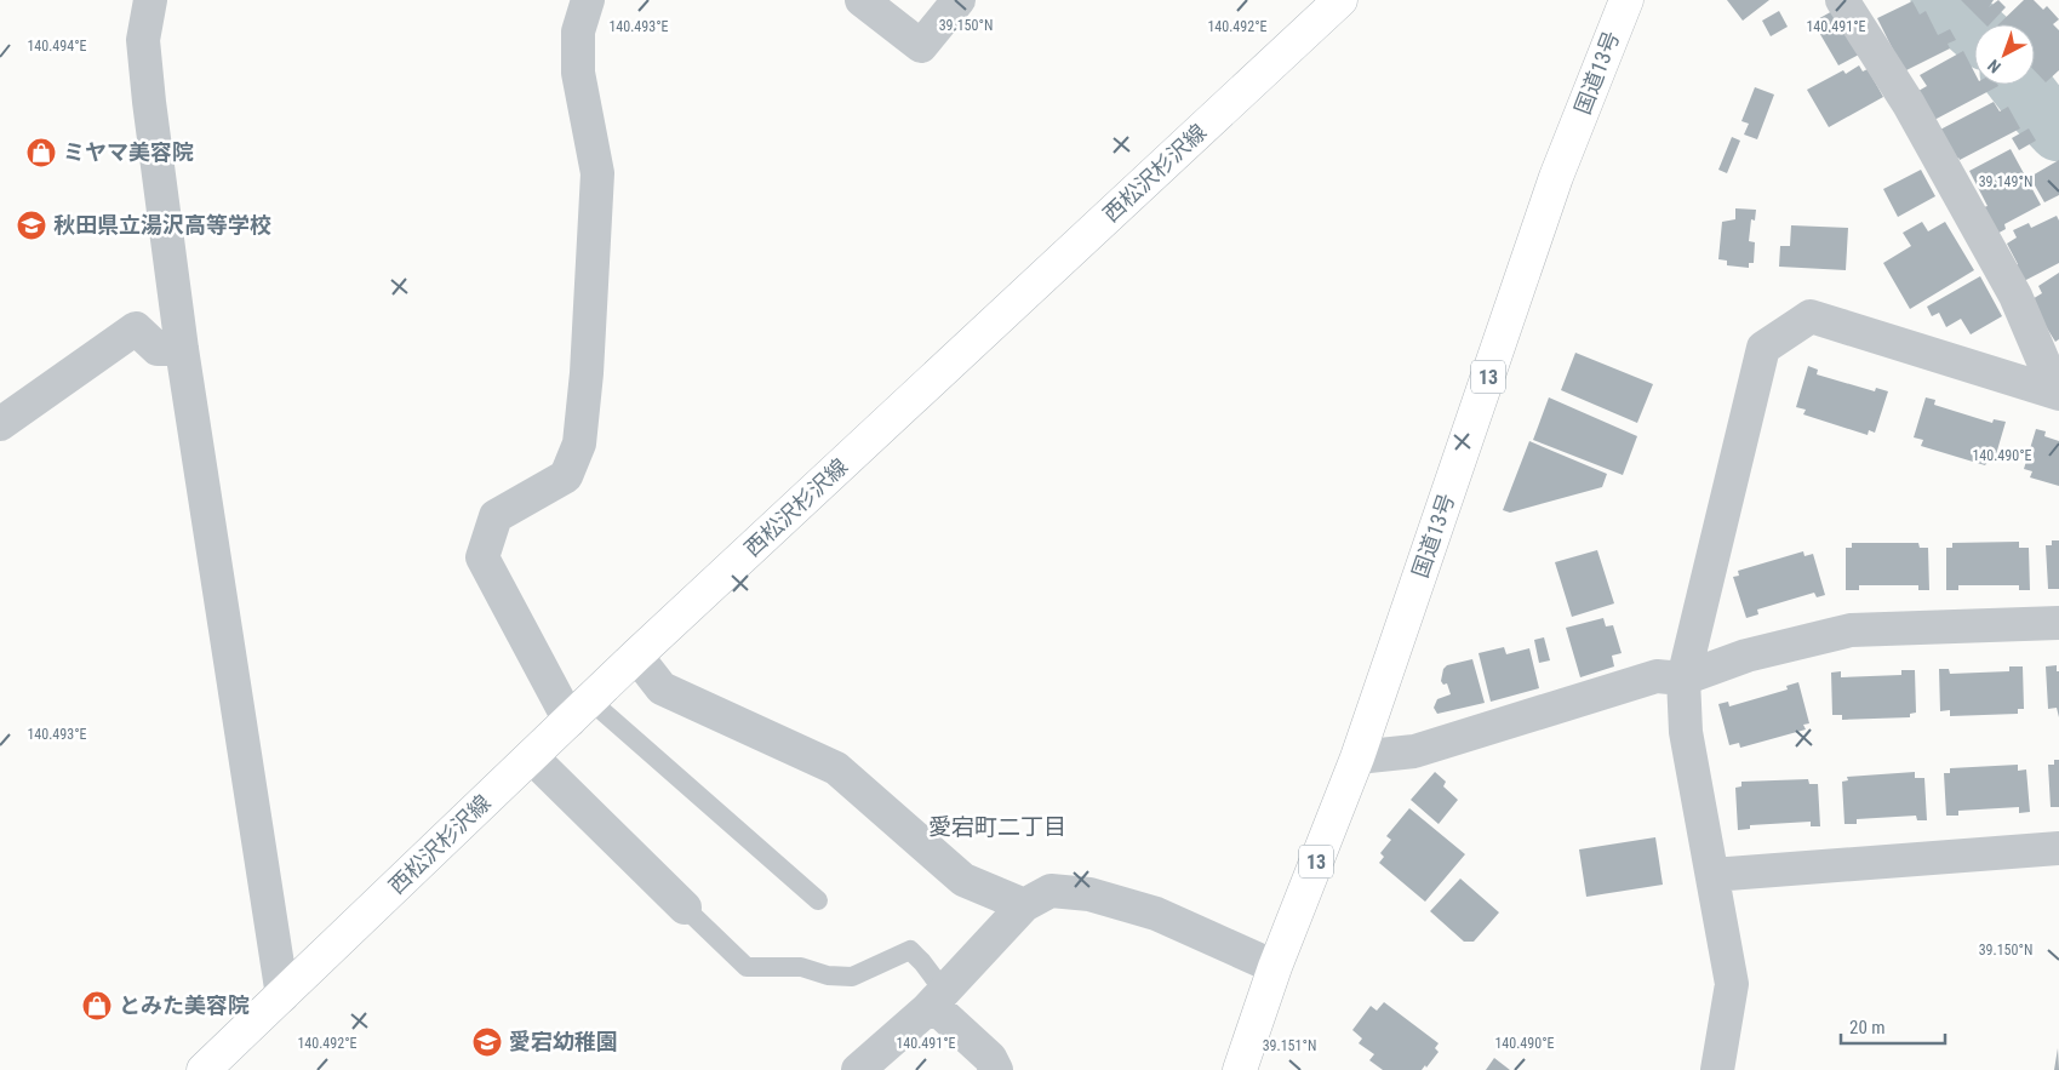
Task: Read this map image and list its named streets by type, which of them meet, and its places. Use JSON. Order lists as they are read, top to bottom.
{
  "streets": {
    "main road": ["国道13号", "西松沢杉沢線", "13"]
  },
  "districts": ["愛宕町二丁目"],
  "places": {
    "shop": ["ミヤマ美容院", "とみた美容院"],
    "school or university": ["秋田県立湯沢高等学校", "愛宕幼稚園"]
  },
  "scale_bar": "20 m",
  "north": "bottom left",
  "coordinates": [
    "39.150°N",
    "140.493°E",
    "140.492°E",
    "140.491°E",
    "140.494°E",
    "39.149°N",
    "140.490°E",
    "39.151°N"
  ]
}
